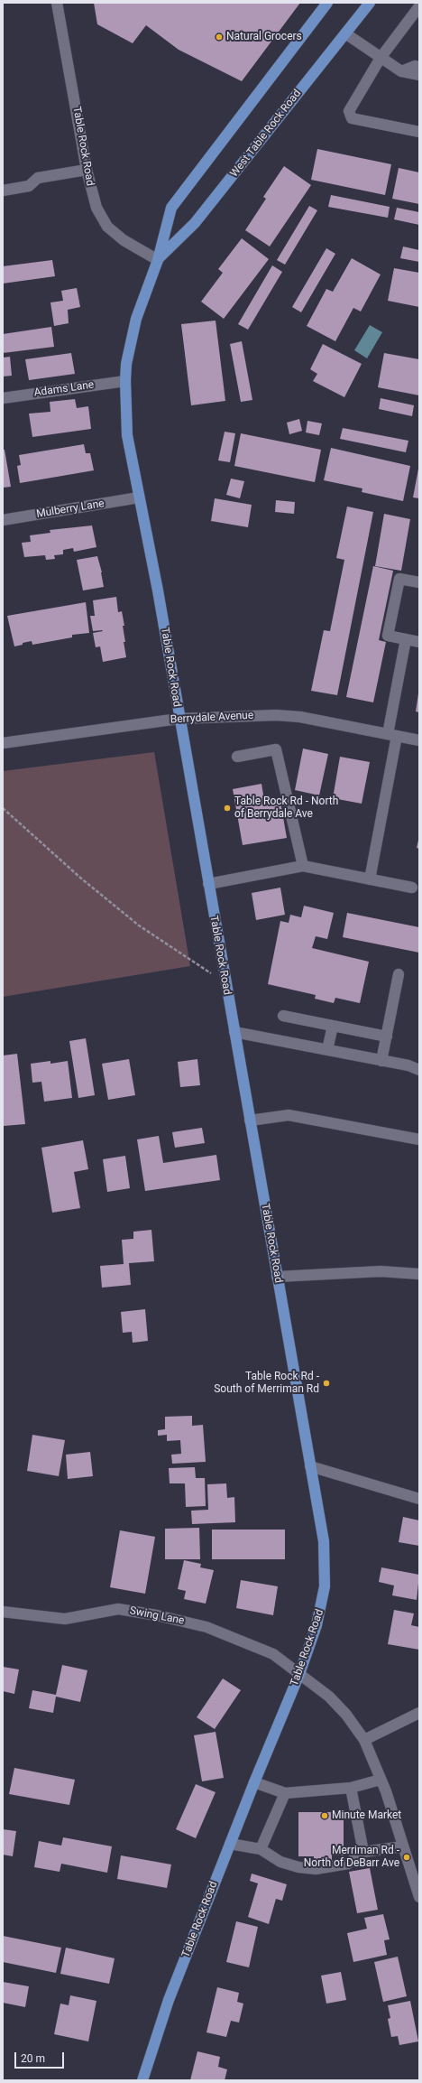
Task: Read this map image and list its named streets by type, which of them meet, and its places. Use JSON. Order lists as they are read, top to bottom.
{
  "streets": {
    "main road": ["West Table Rock Road", "Table Rock Road"],
    "street": [
      "Adams Lane",
      "Mulberry Lane",
      "Berrydale Avenue",
      "Swing Lane"
    ]
  },
  "crossings": [
    ["West Table Rock Road", "Table Rock Road"],
    ["West Table Rock Road", "Adams Lane"],
    ["Table Rock Road", "Adams Lane"],
    ["Table Rock Road", "Mulberry Lane"],
    ["Table Rock Road", "Berrydale Avenue"],
    ["Table Rock Road", "Swing Lane"]
  ],
  "places": [
    "Natural Grocers",
    "Table Rock Rd - North of Berrydale Ave",
    "Table Rock Rd - South of Merriman Rd",
    "Minute Market",
    "Merriman Rd - North of DeBarr Ave"
  ],
  "scale_bar": "20 m"
}
